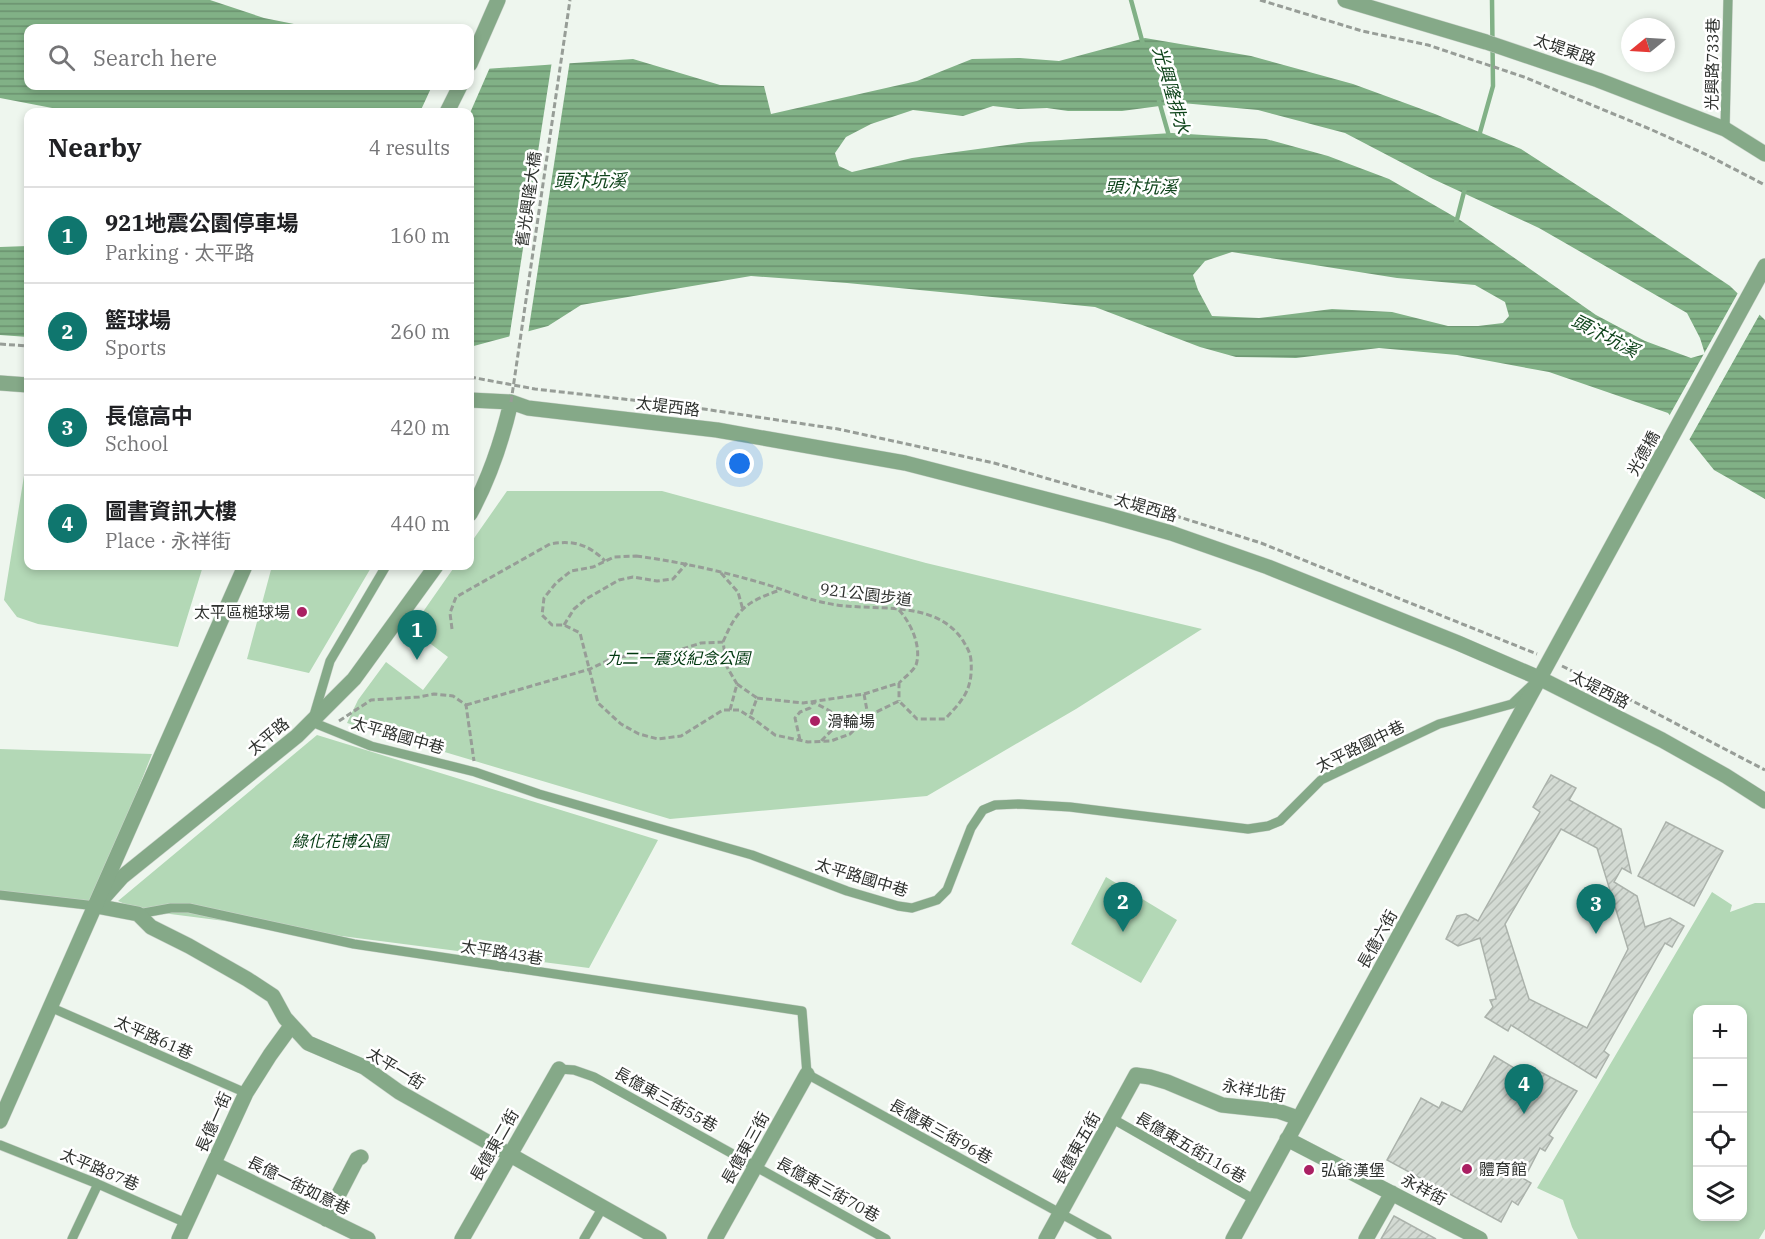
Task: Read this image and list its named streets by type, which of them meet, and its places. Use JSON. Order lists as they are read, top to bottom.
{
  "streets": {
    "street": [
      "太堤東路",
      "太堤西路",
      "光德橋",
      "太平路",
      "長億六街",
      "太平一街",
      "永祥北街",
      "長億一街",
      "長億東二街",
      "長億東三街",
      "長億東五街",
      "長億一街如意巷",
      "永祥街"
    ],
    "lane": [
      "光興路733巷",
      "太平路國中巷",
      "太平路43巷",
      "太平路61巷",
      "長億東三街55巷",
      "長億東三街96巷",
      "長億東五街116巷",
      "太平路87巷",
      "長億東三街70巷"
    ],
    "path": ["舊光興隆大橋", "921公園步道"]
  },
  "crossings": [
    ["太堤東路", "光興路733巷"],
    ["舊光興隆大橋", "太堤西路"],
    ["太堤西路", "太平路國中巷"],
    ["太堤西路", "長億六街"],
    ["光德橋", "長億六街"],
    ["太平路國中巷", "太平路"],
    ["太平路國中巷", "長億六街"],
    ["太平路", "太平路61巷"],
    ["太平路", "太平一街"],
    ["長億六街", "永祥北街"],
    ["長億六街", "長億東五街116巷"],
    ["長億六街", "永祥街"],
    ["太平路43巷", "太平一街"],
    ["太平路43巷", "長億東三街96巷"],
    ["太平路43巷", "長億東三街"],
    ["太平路61巷", "長億一街"],
    ["太平一街", "長億一街"],
    ["太平一街", "長億東二街"],
    ["永祥北街", "長億東五街"],
    ["長億東三街55巷", "長億東二街"],
    ["長億東三街55巷", "長億東三街"],
    ["長億東三街55巷", "長億東三街70巷"],
    ["長億一街", "太平路87巷"],
    ["長億一街", "長億一街如意巷"],
    ["長億東三街96巷", "長億東三街"],
    ["長億東三街96巷", "長億東五街"],
    ["長億東五街116巷", "長億東五街"],
    ["長億東三街", "長億東三街70巷"]
  ],
  "water": ["光興隆排水", "頭汴坑溪"],
  "parks": ["九二一震災紀念公園", "綠化花博公園"],
  "places": [
    "太平區槌球場",
    "滑輪場",
    "體育館",
    "弘爺漢堡"
  ],
  "north": "left",
  "page": {
    "search": "Search here",
    "heading": ["Nearby", "4 results"],
    "list": [
      {
        "mark": "1",
        "name": "921地震公園停車場",
        "note": "Parking · 太平路",
        "value": "160 m"
      },
      {
        "mark": "2",
        "name": "籃球場",
        "note": "Sports",
        "value": "260 m"
      },
      {
        "mark": "3",
        "name": "長億高中",
        "note": "School",
        "value": "420 m"
      },
      {
        "mark": "4",
        "name": "圖書資訊大樓",
        "note": "Place · 永祥街",
        "value": "440 m"
      }
    ],
    "pins": [
      "1",
      "2",
      "3",
      "4"
    ],
    "map_buttons": ["+", "−"]
  }
}
